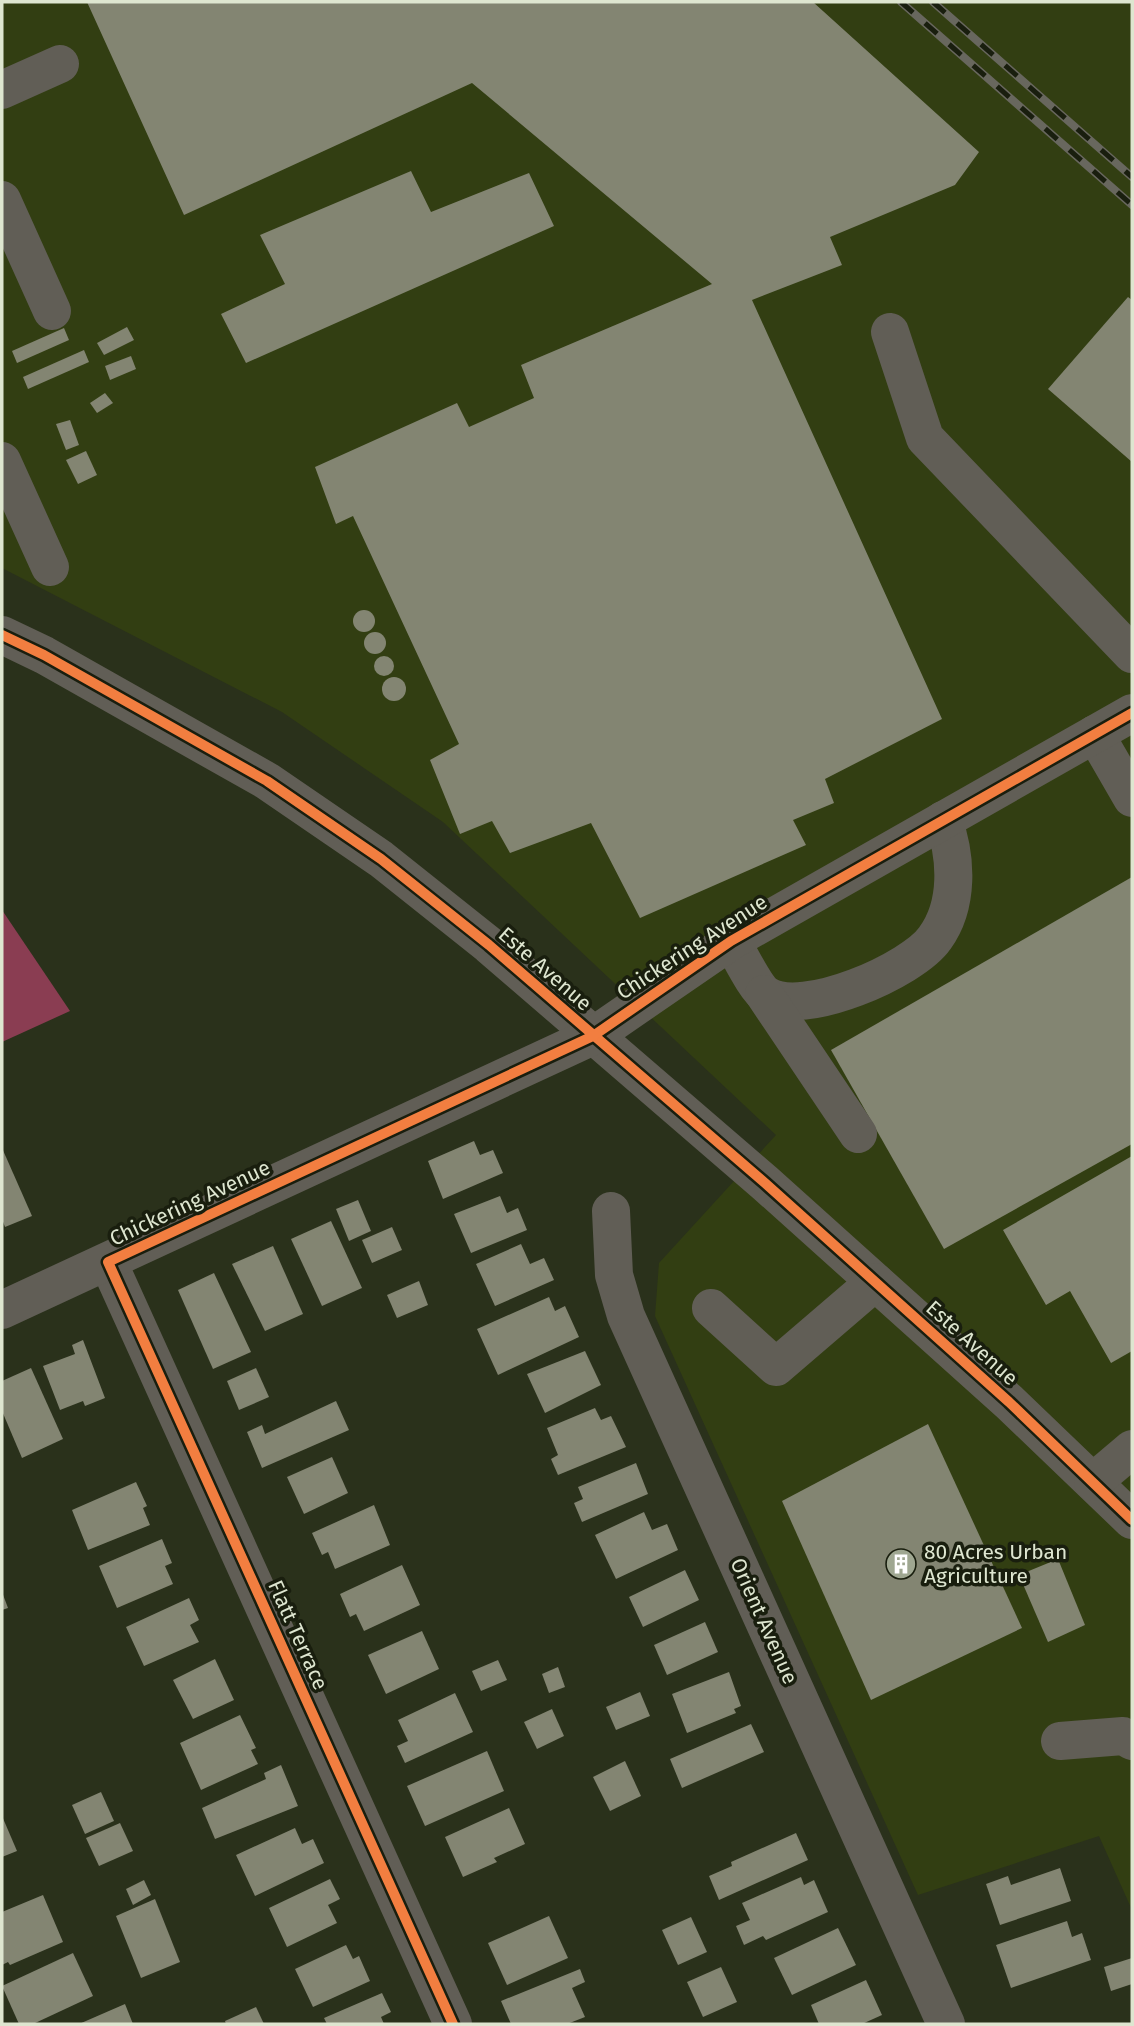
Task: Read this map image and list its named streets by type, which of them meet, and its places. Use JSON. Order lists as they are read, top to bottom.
{
  "streets": {
    "street": [
      "Chickering Avenue",
      "Este Avenue",
      "Orient Avenue",
      "Flatt Terrace"
    ]
  },
  "crossings": [
    ["Chickering Avenue", "Este Avenue"],
    ["Chickering Avenue", "Flatt Terrace"]
  ],
  "places": {
    "building": ["80 Acres Urban Agriculture"]
  }
}
